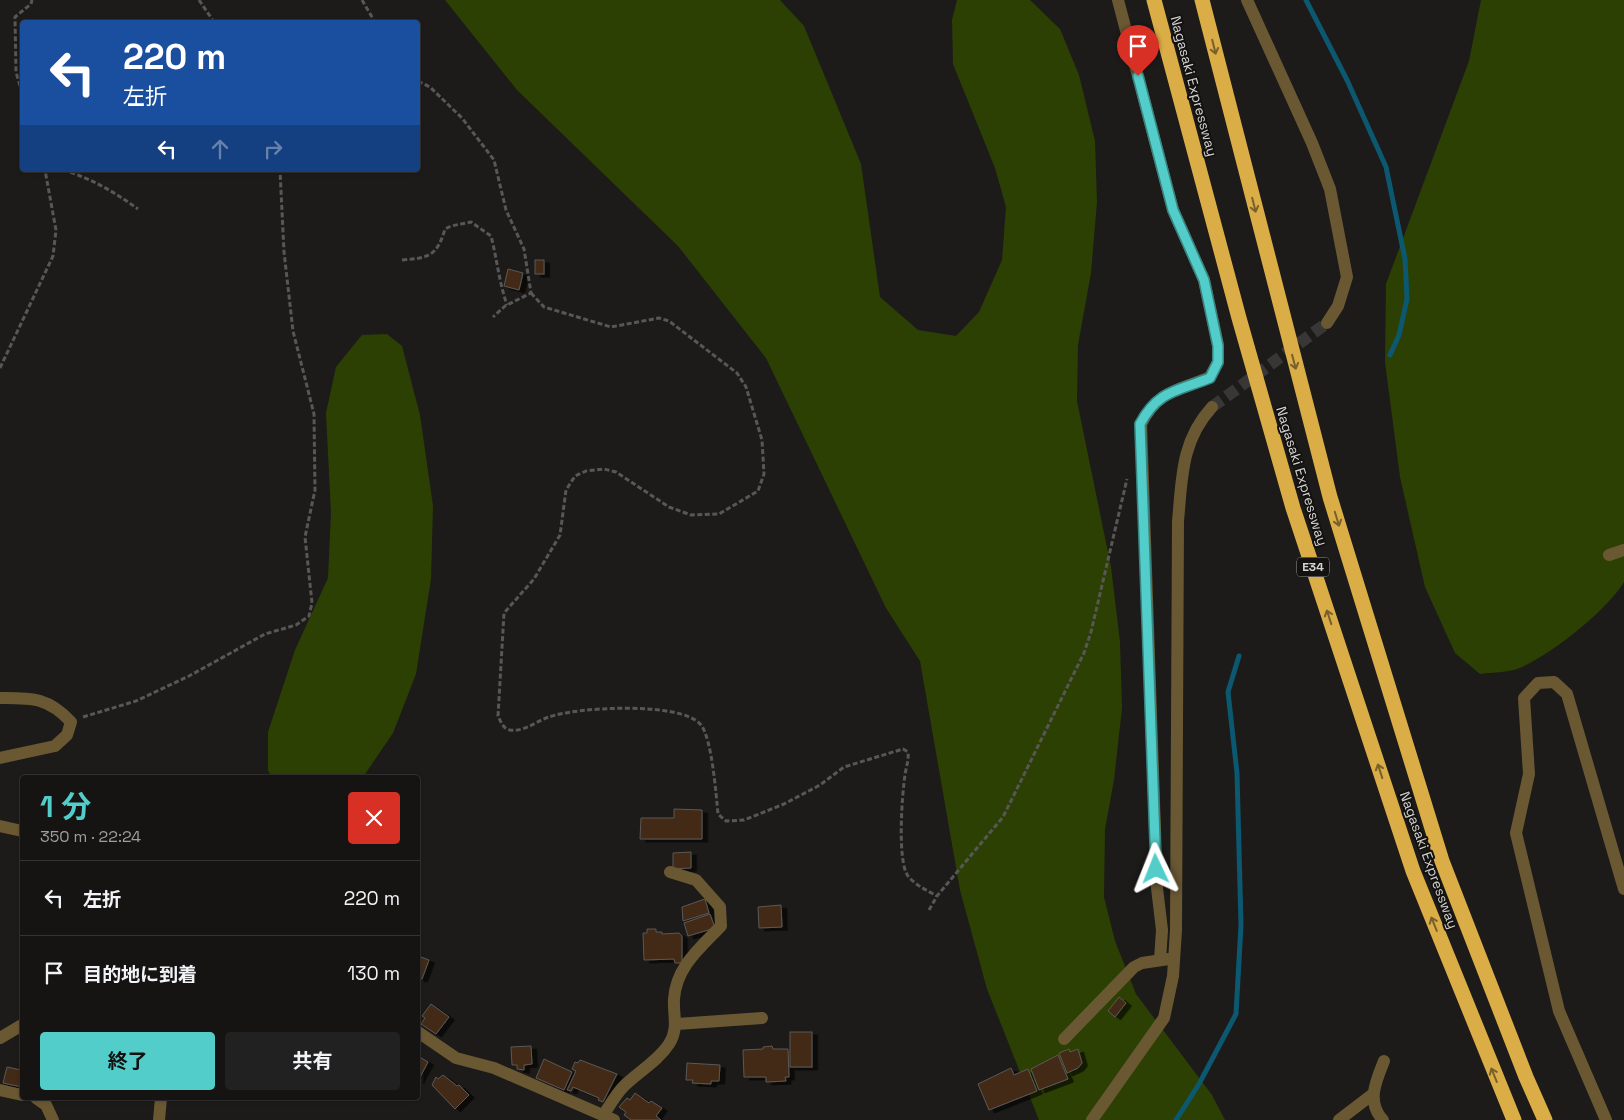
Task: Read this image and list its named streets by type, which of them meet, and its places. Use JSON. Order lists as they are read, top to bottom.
{
  "streets": {
    "highway": ["Nagasaki Expressway", "E34"]
  },
  "page": {
    "turn": ["220 m", "左折"],
    "heading": ["1 分", "350 m · 22:24"],
    "list": [
      {
        "name": "左折",
        "value": "220 m"
      },
      {
        "name": "目的地に到着",
        "value": "130 m"
      }
    ],
    "buttons": ["終了", "共有"]
  }
}
